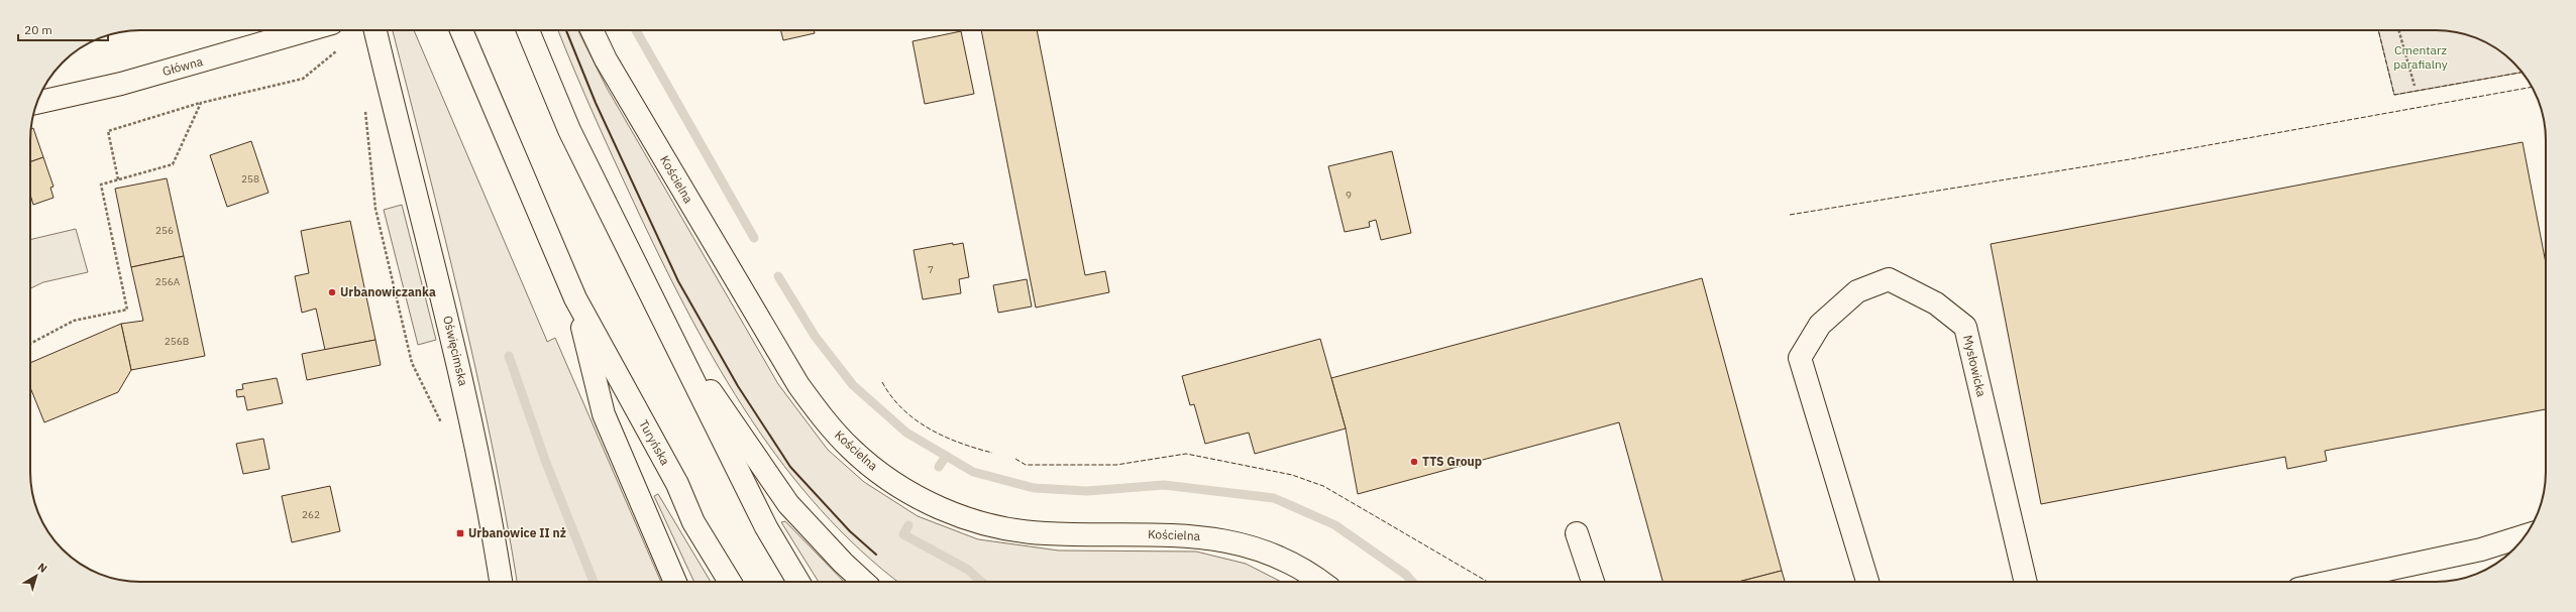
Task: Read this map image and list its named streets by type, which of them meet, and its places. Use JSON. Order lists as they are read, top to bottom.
{
  "streets": {
    "main road": [
      "Główna",
      "Kościelna",
      "Oświęcimska",
      "Mysłowicka",
      "Turyńska"
    ]
  },
  "parks": ["Cmentarz parafialny"],
  "places": {
    "other": ["Urbanowiczanka", "TTS Group"],
    "transit": ["Urbanowice II nż"]
  },
  "house_numbers": [
    "258",
    "9",
    "256",
    "7",
    "256A",
    "256B",
    "262"
  ],
  "scale_bar": "20 m",
  "north": "top right"
}
